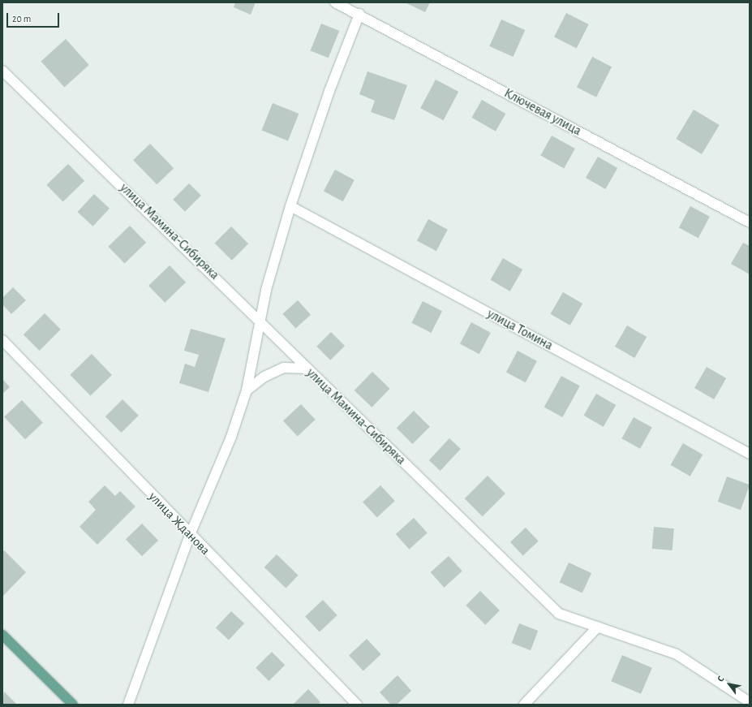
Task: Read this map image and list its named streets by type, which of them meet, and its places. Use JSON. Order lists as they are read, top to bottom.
{
  "streets": {
    "street": [
      "Ключевая улица",
      "улица Мамина-Сибиряка",
      "улица Томина",
      "улица Жданова"
    ]
  },
  "scale_bar": "20 m",
  "north": "top left"
}
